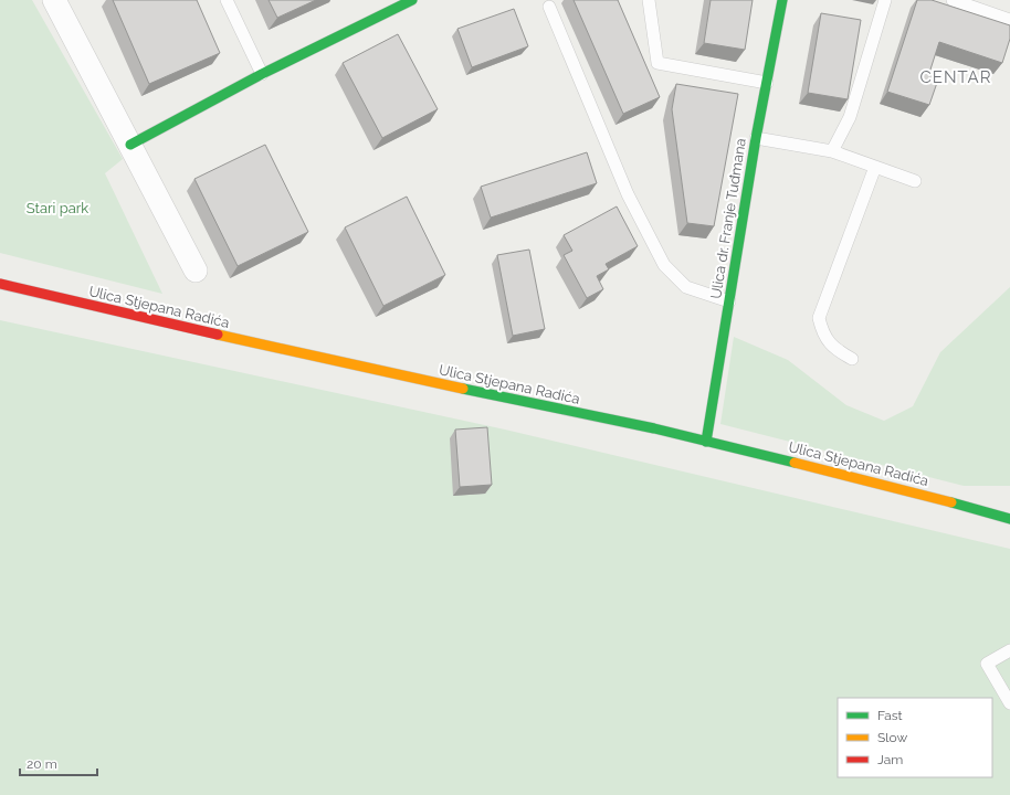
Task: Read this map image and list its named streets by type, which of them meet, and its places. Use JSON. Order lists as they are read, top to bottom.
{
  "streets": {
    "main road": ["Ulica dr. Franje Tuđmana", "Ulica Stjepana Radića"]
  },
  "crossings": [
    ["Ulica dr. Franje Tuđmana", "Ulica Stjepana Radića"]
  ],
  "districts": ["CENTAR"],
  "parks": ["Stari park"],
  "legend": ["Fast", "Slow", "Jam"],
  "scale_bar": "20 m"
}
